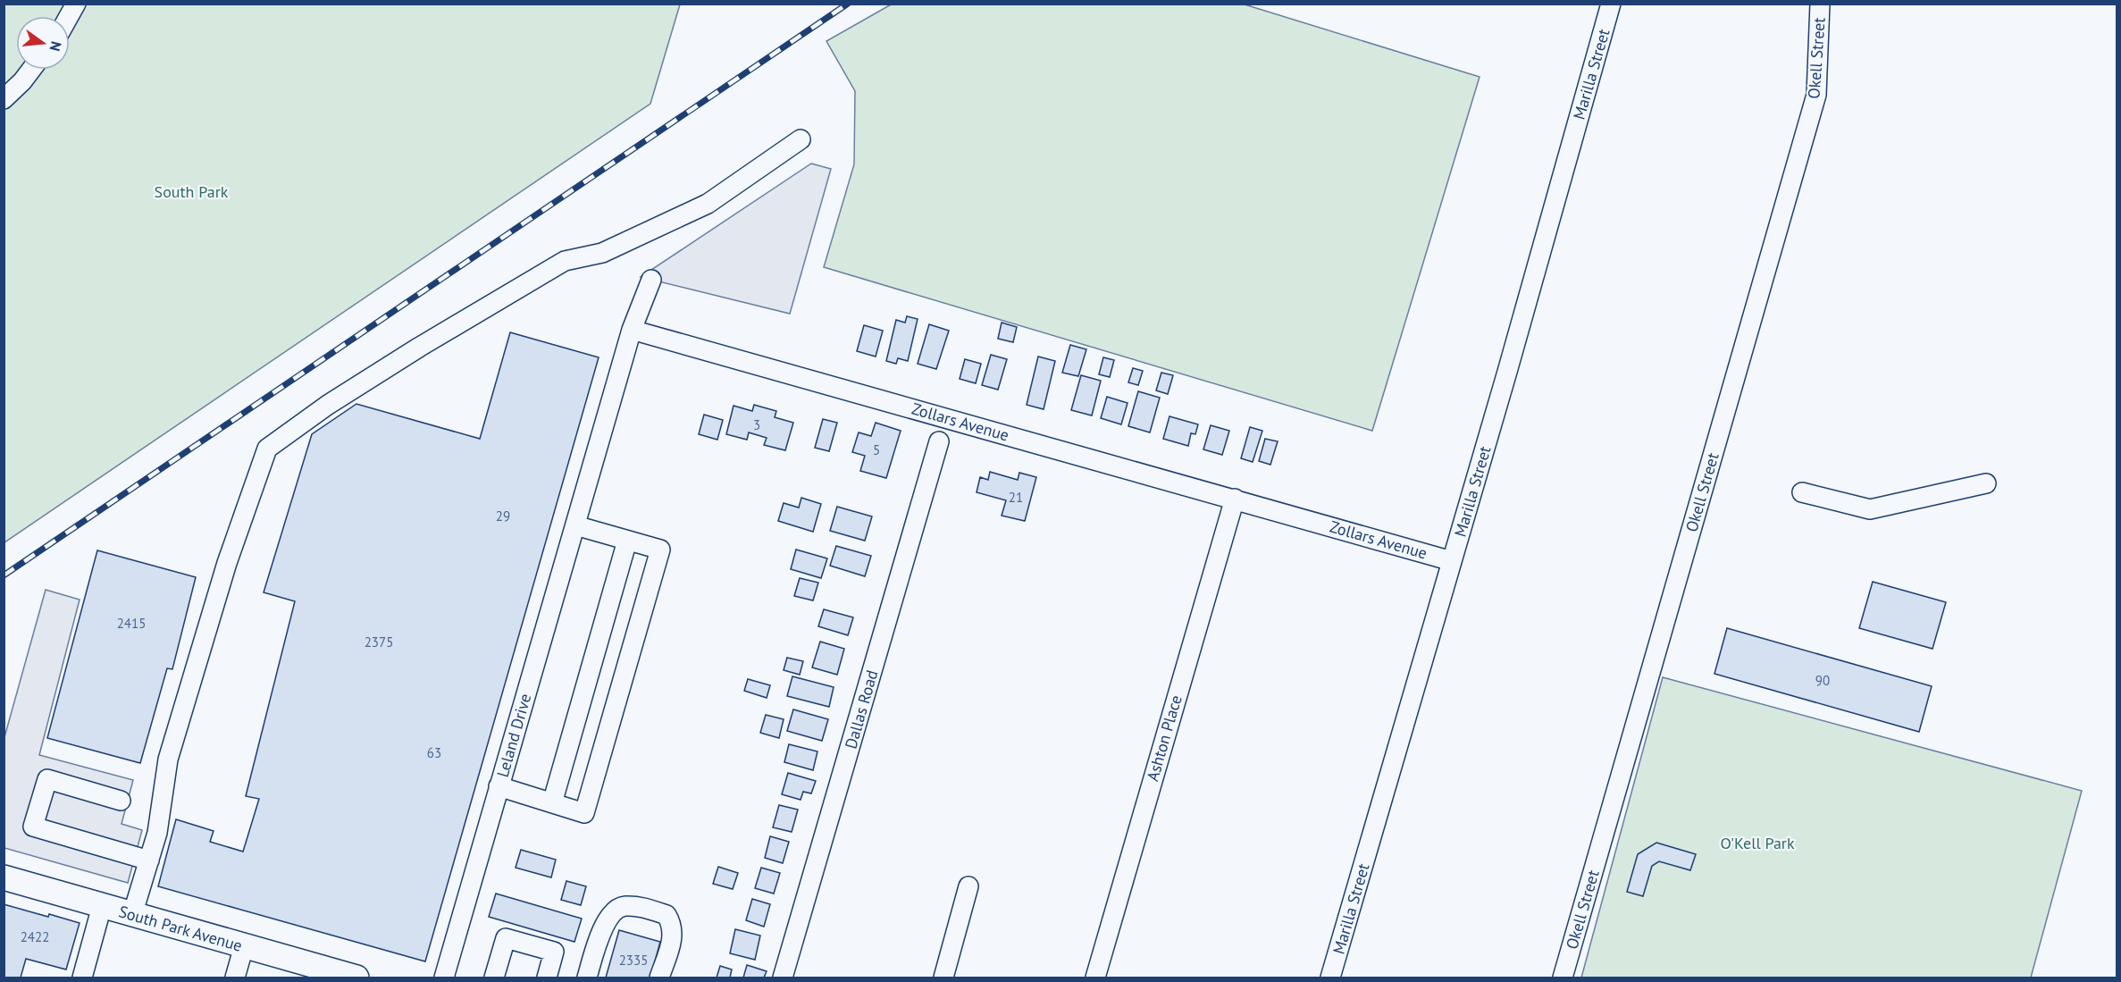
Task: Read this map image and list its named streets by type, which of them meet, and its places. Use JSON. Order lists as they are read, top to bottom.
{
  "streets": {
    "main road": ["South Park Avenue"],
    "street": [
      "Okell Street",
      "Marilla Street",
      "Zollars Avenue",
      "Dallas Road",
      "Leland Drive",
      "Ashton Place"
    ]
  },
  "crossings": [
    ["Marilla Street", "Zollars Avenue"],
    ["Zollars Avenue", "Leland Drive"],
    ["Zollars Avenue", "Ashton Place"]
  ],
  "parks": ["South Park", "O'Kell Park"],
  "house_numbers": [
    "3",
    "5",
    "21",
    "29",
    "2415",
    "2375",
    "90",
    "63",
    "2422",
    "2335"
  ],
  "north": "right"
}
